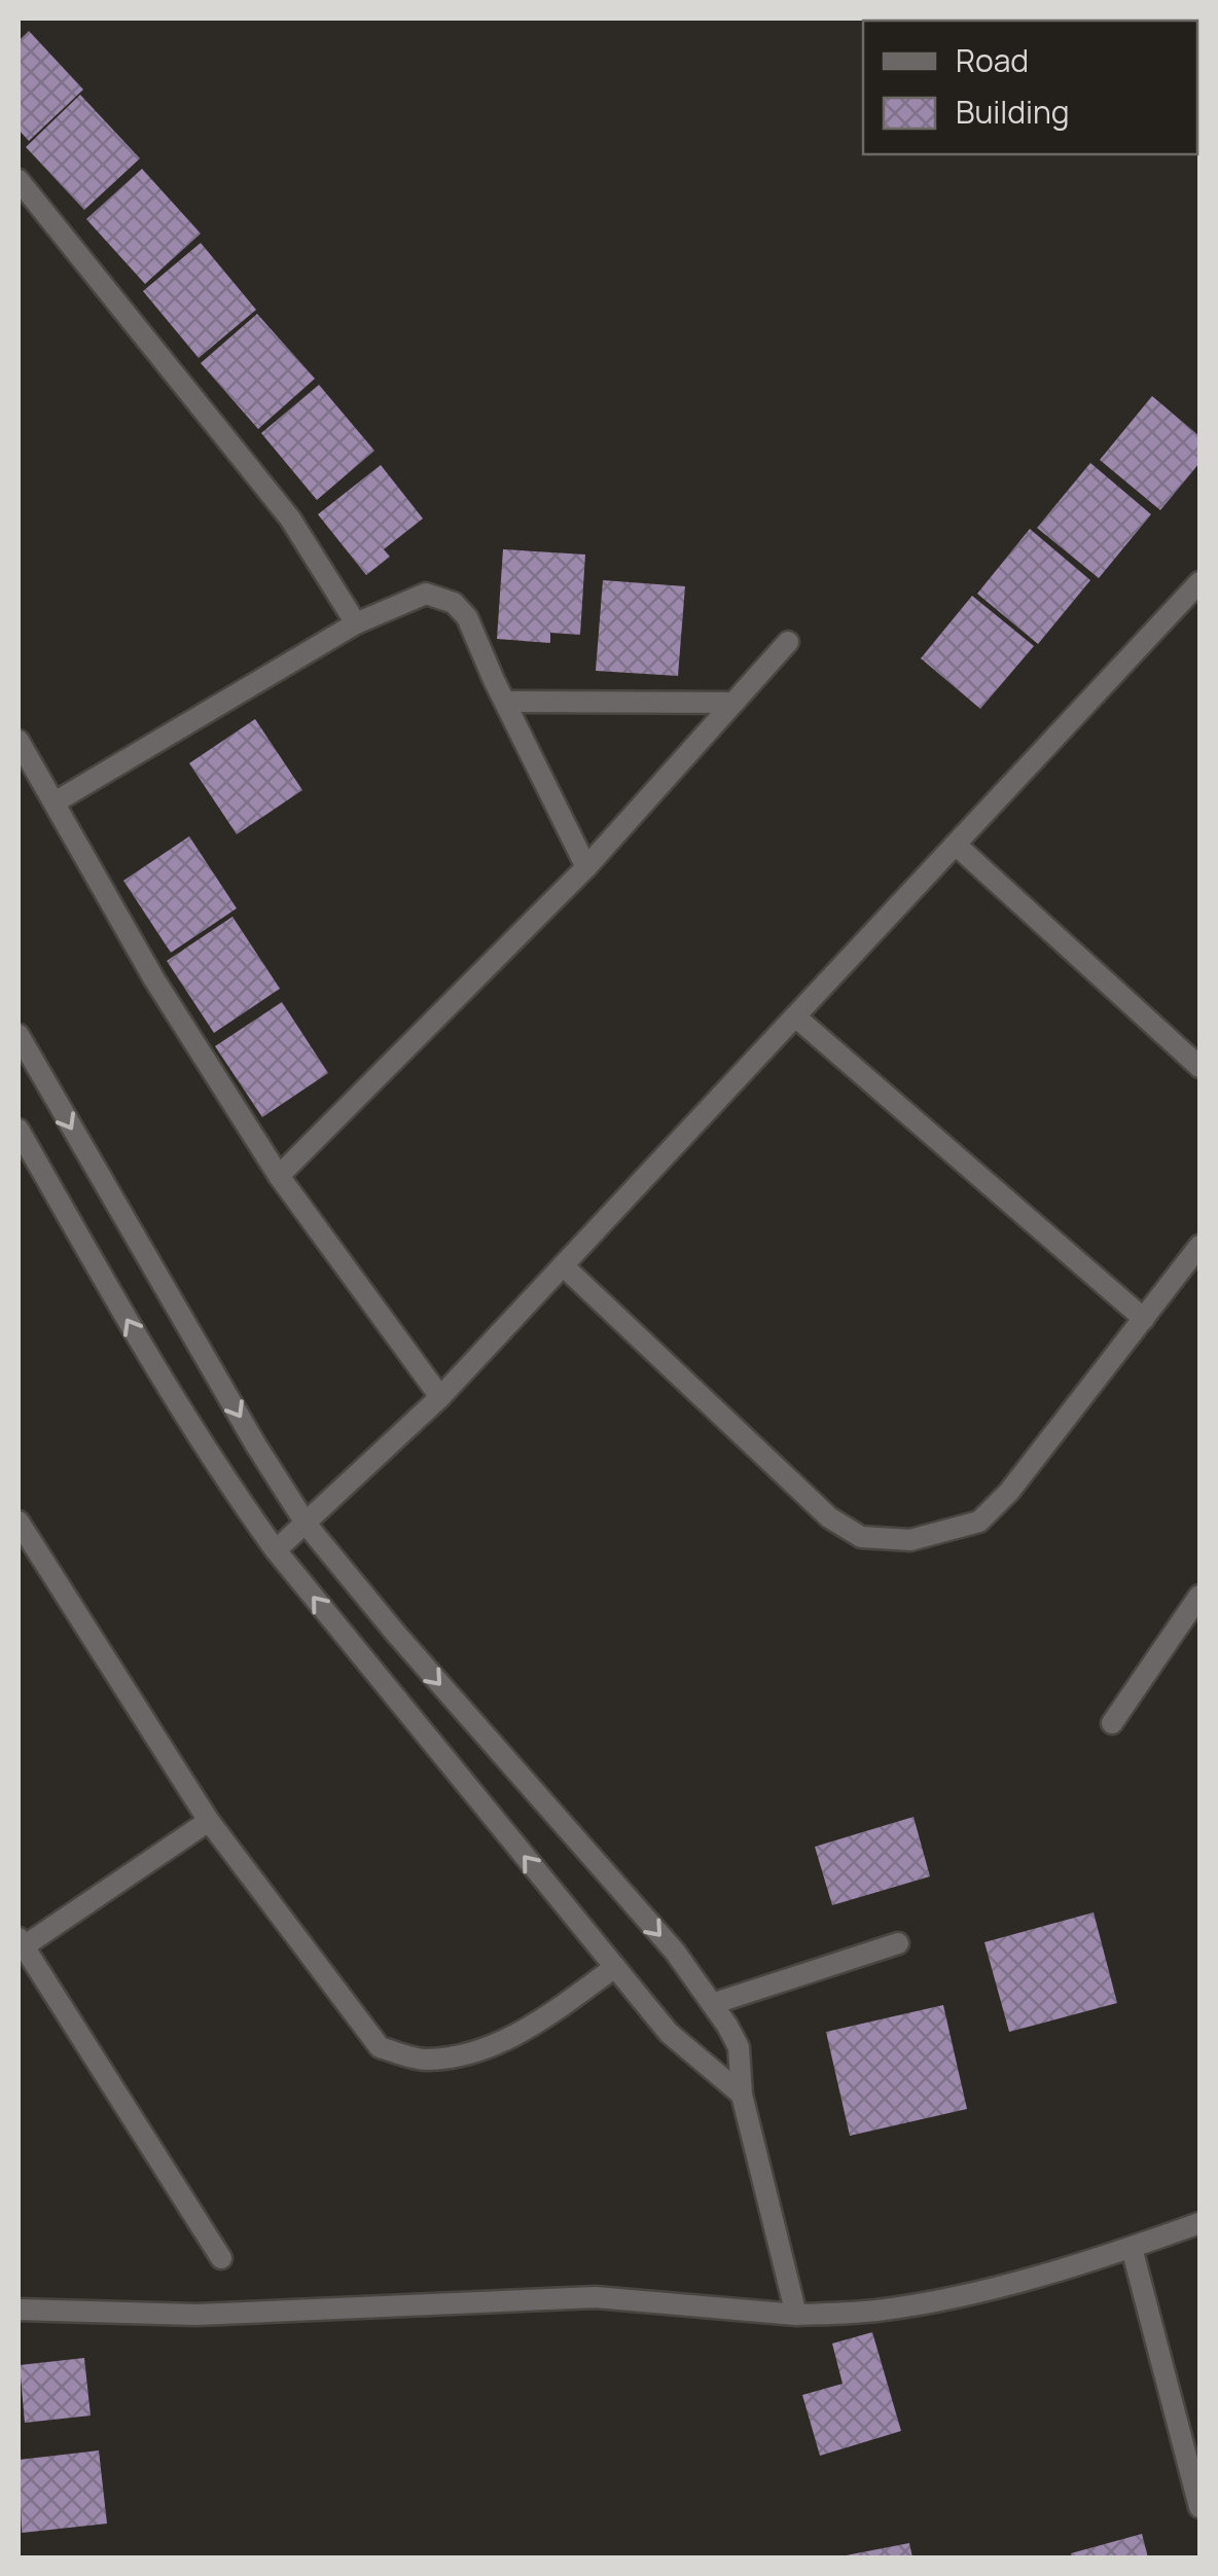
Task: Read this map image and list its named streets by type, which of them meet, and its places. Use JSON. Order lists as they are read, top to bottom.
{
  "legend": ["Road", "Building"]
}
